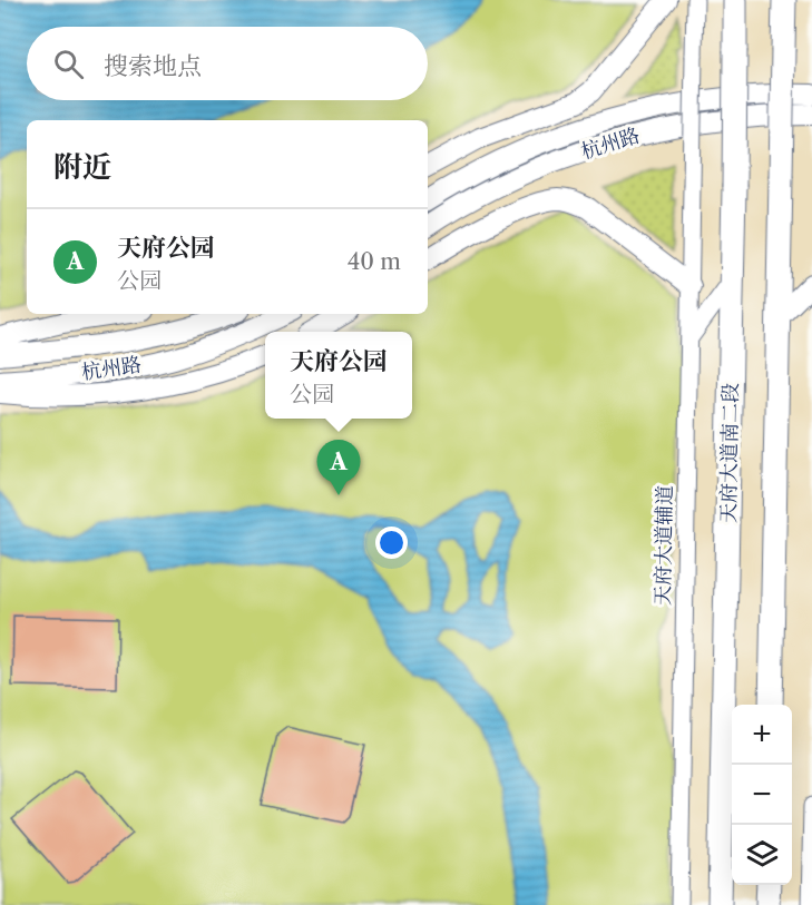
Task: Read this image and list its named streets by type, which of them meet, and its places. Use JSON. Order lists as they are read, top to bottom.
{
  "streets": {
    "highway": ["天府大道南二段"],
    "main road": ["杭州路"],
    "street": ["天府大道辅道"]
  },
  "page": {
    "search": "搜索地点",
    "heading": "附近",
    "list": [
      {
        "mark": "A",
        "name": "天府公园",
        "note": "公园",
        "value": "40 m"
      }
    ],
    "popup": ["天府公园", "公园"],
    "pins": "A",
    "map_buttons": ["+", "−"]
  }
}
